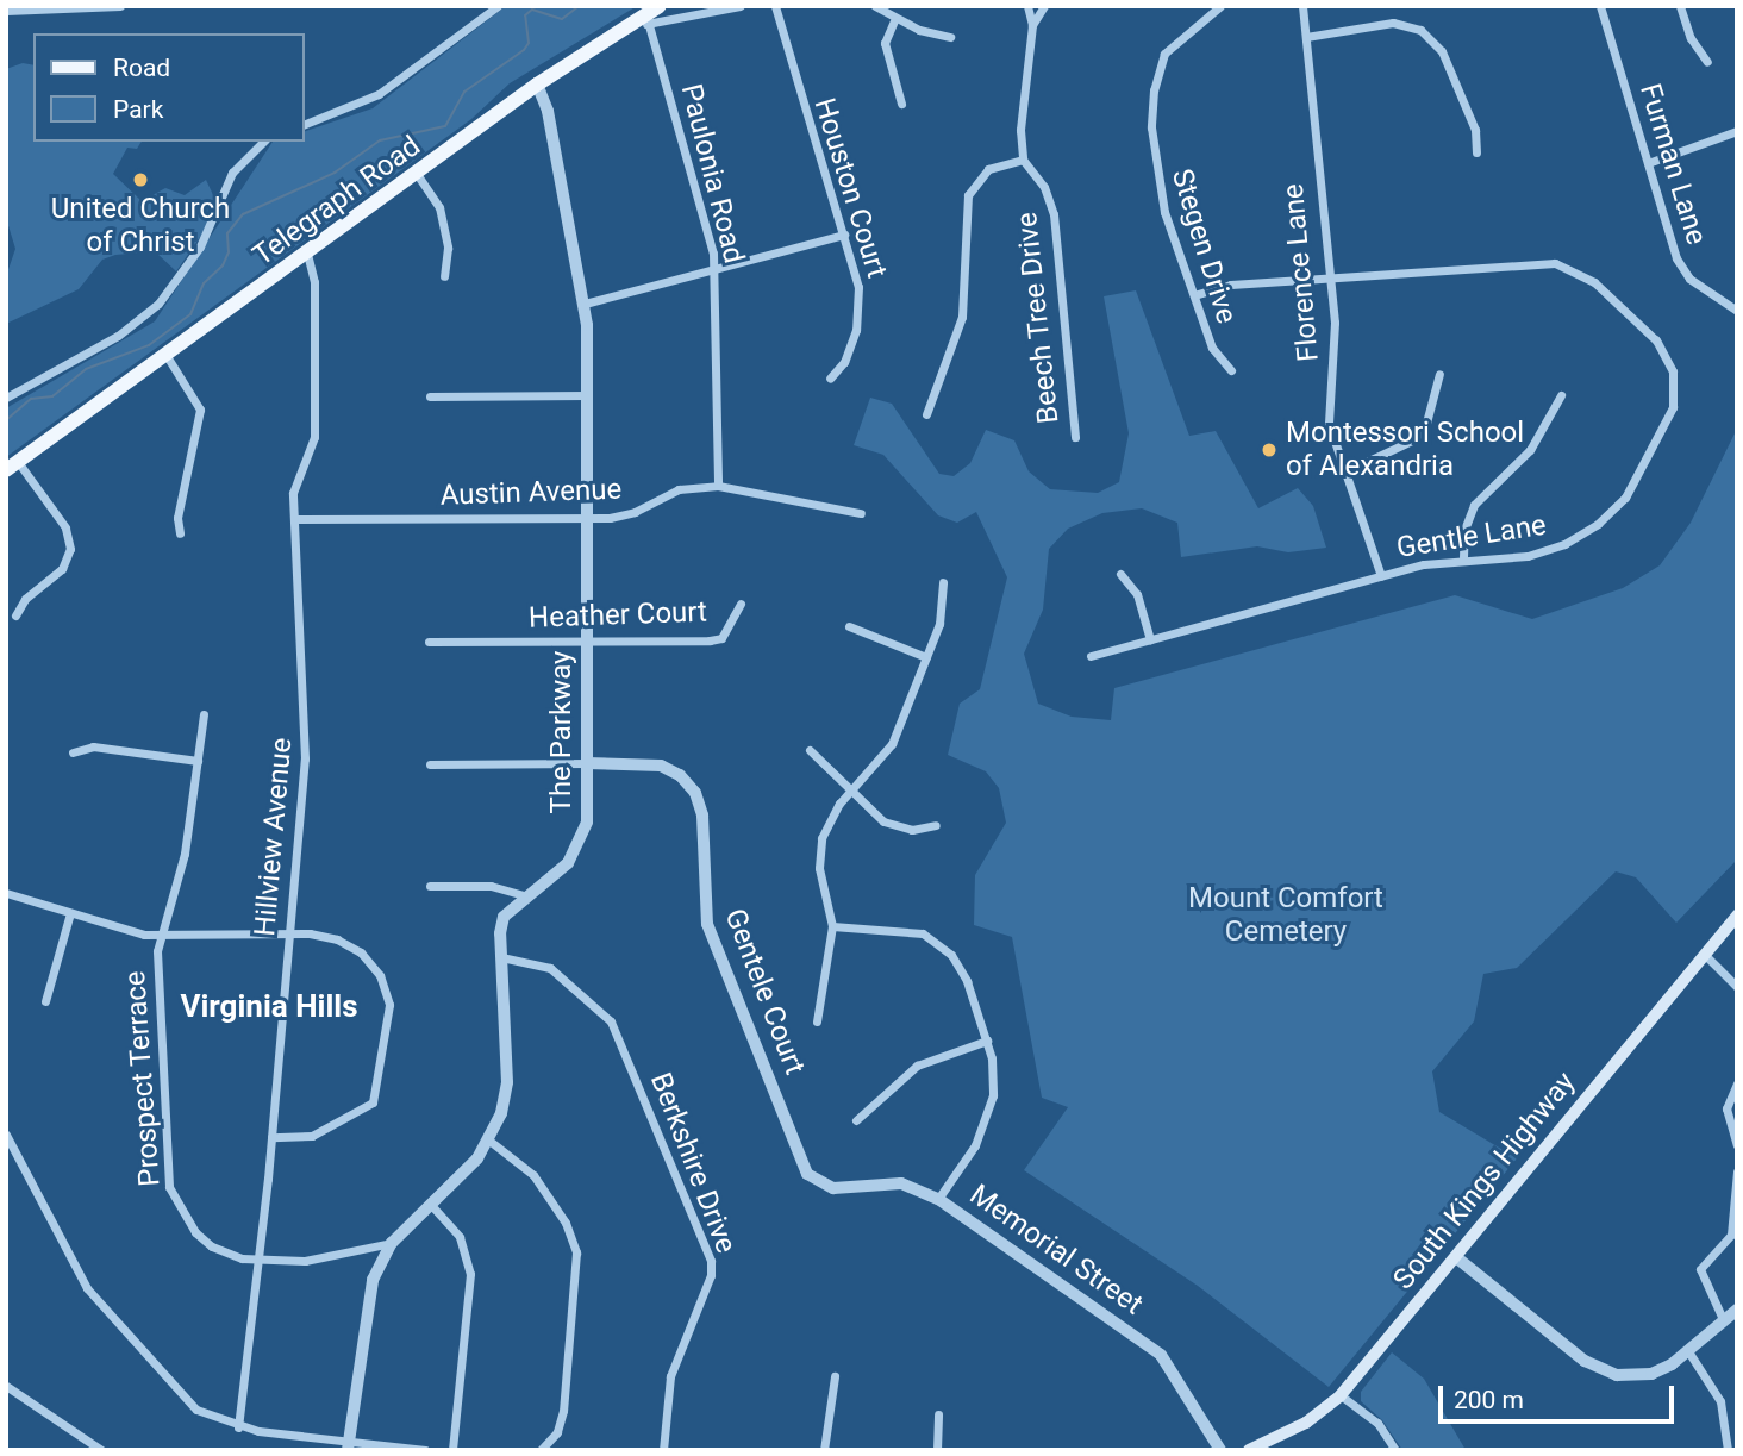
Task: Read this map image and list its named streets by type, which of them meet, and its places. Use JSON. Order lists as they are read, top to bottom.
{
  "streets": {
    "main road": ["Telegraph Road", "South Kings Highway"],
    "street": [
      "Furman Lane",
      "Paulonia Road",
      "Houston Court",
      "Stegen Drive",
      "Florence Lane",
      "Beech Tree Drive",
      "Austin Avenue",
      "Gentle Lane",
      "Heather Court",
      "The Parkway",
      "Hillview Avenue",
      "Gentele Court",
      "Prospect Terrace",
      "Berkshire Drive",
      "Memorial Street"
    ]
  },
  "crossings": [
    ["Paulonia Road", "Telegraph Road"],
    ["Paulonia Road", "Austin Avenue"],
    ["Telegraph Road", "The Parkway"],
    ["Telegraph Road", "Hillview Avenue"],
    ["Stegen Drive", "Gentle Lane"],
    ["Florence Lane", "Gentle Lane"],
    ["Austin Avenue", "The Parkway"],
    ["Austin Avenue", "Hillview Avenue"],
    ["Heather Court", "The Parkway"],
    ["The Parkway", "Gentele Court"],
    ["The Parkway", "Prospect Terrace"],
    ["The Parkway", "Berkshire Drive"],
    ["Hillview Avenue", "Prospect Terrace"],
    ["Gentele Court", "Memorial Street"]
  ],
  "districts": ["Virginia Hills"],
  "parks": ["Mount Comfort Cemetery"],
  "places": ["United Church of Christ", "Montessori School of Alexandria"],
  "legend": ["Road", "Park"],
  "scale_bar": "200 m"
}
